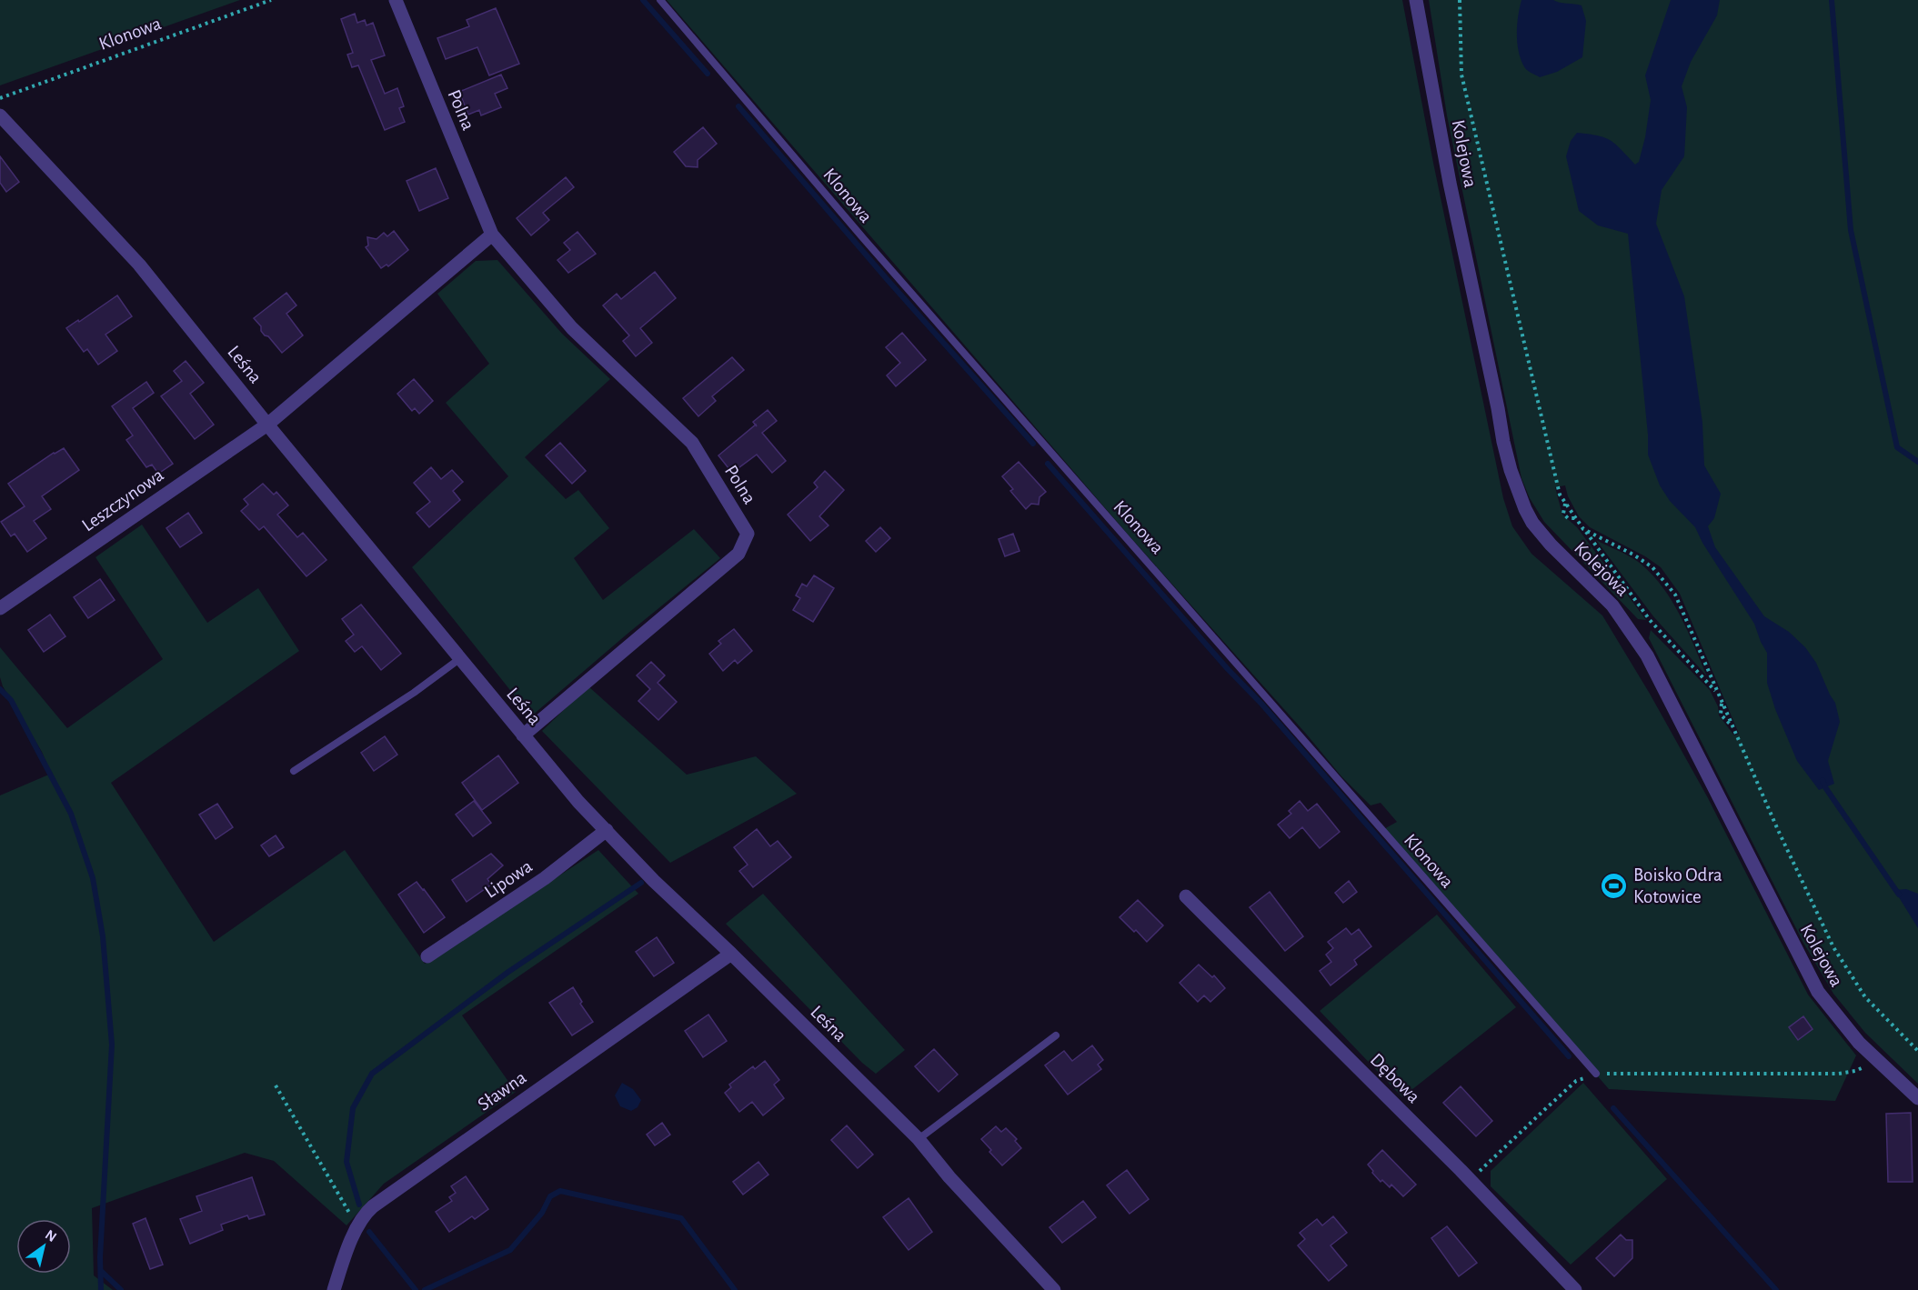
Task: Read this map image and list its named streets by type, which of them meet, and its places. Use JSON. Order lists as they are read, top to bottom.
{
  "streets": {
    "street": [
      "Polna",
      "Kolejowa",
      "Leśna",
      "Leszczynowa",
      "Lipowa",
      "Dębowa",
      "Sławna"
    ],
    "lane": ["Klonowa"]
  },
  "crossings": [
    ["Polna", "Leśna"],
    ["Leśna", "Leszczynowa"],
    ["Leśna", "Lipowa"],
    ["Leśna", "Sławna"]
  ],
  "places": {
    "sports": ["Boisko Odra Kotowice"]
  },
  "north": "top right"
}
